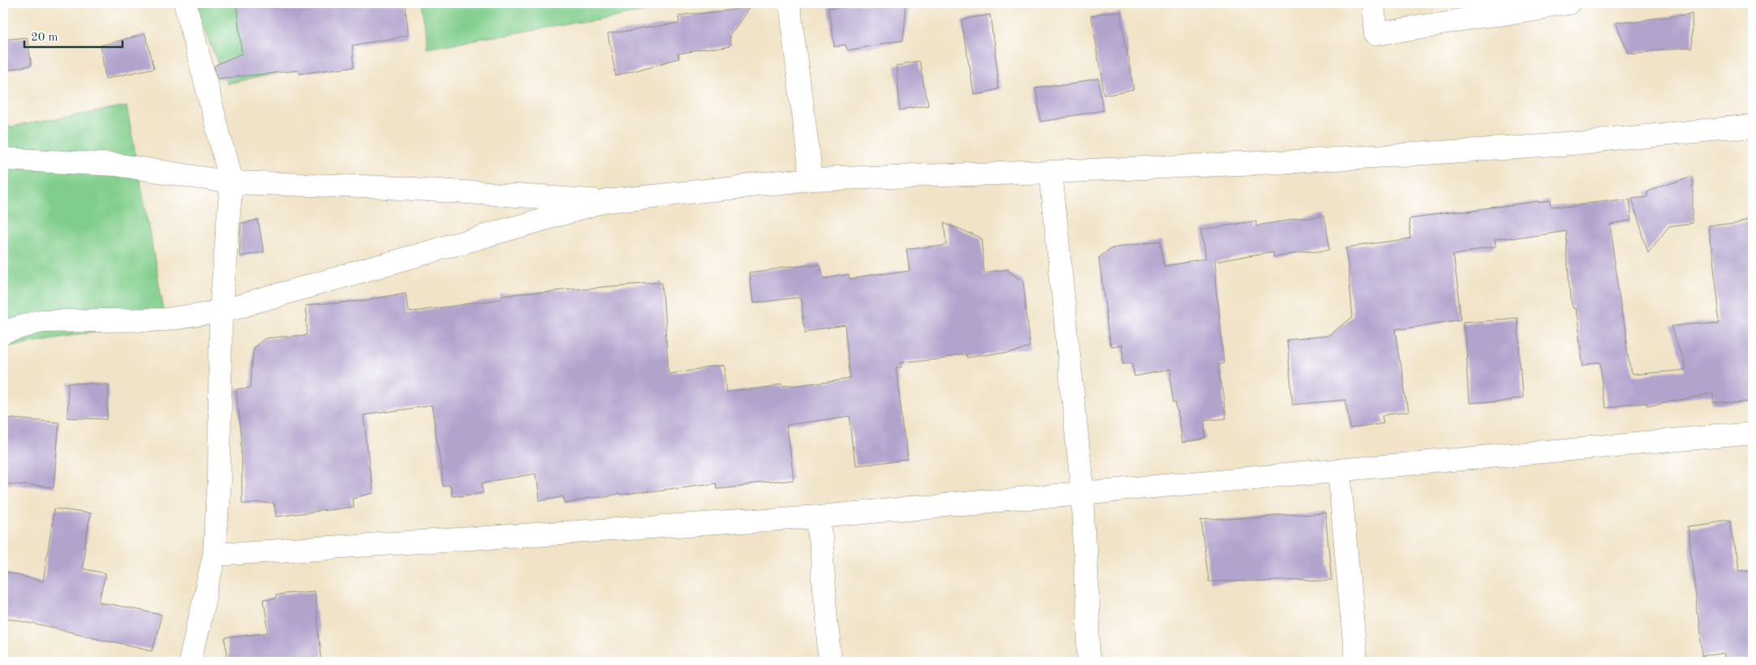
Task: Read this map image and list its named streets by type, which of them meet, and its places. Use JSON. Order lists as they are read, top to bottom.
{
  "scale_bar": "20 m"
}
